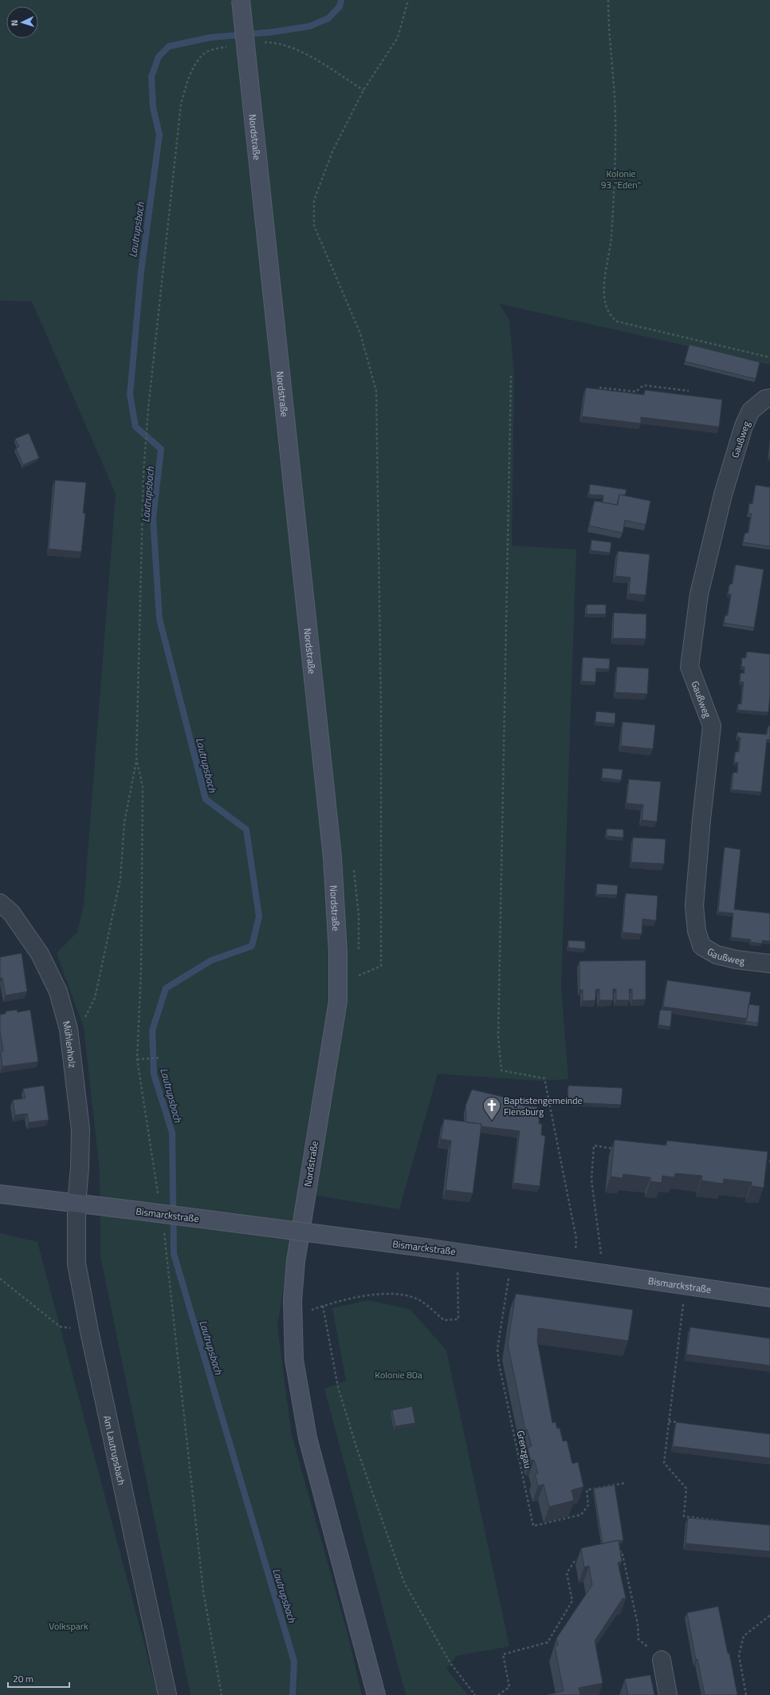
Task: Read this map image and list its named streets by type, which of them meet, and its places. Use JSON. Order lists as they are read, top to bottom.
{
  "streets": {
    "main road": ["Nordstraße", "Bismarckstraße"],
    "street": ["Gaußweg", "Mühlenholz", "Am Lautrupsbach"],
    "path": ["Grenzgau"]
  },
  "crossings": [
    ["Mühlenholz", "Bismarckstraße"],
    ["Mühlenholz", "Am Lautrupsbach"],
    ["Bismarckstraße", "Grenzgau"],
    ["Bismarckstraße", "Am Lautrupsbach"]
  ],
  "water": ["Lautrupsbach"],
  "parks": ["Kolonie 93 \"Eden\"", "Kolonie 80a", "Volkspark"],
  "places": {
    "church": ["Baptistengemeinde Flensburg"]
  },
  "scale_bar": "20 m",
  "north": "left"
}
